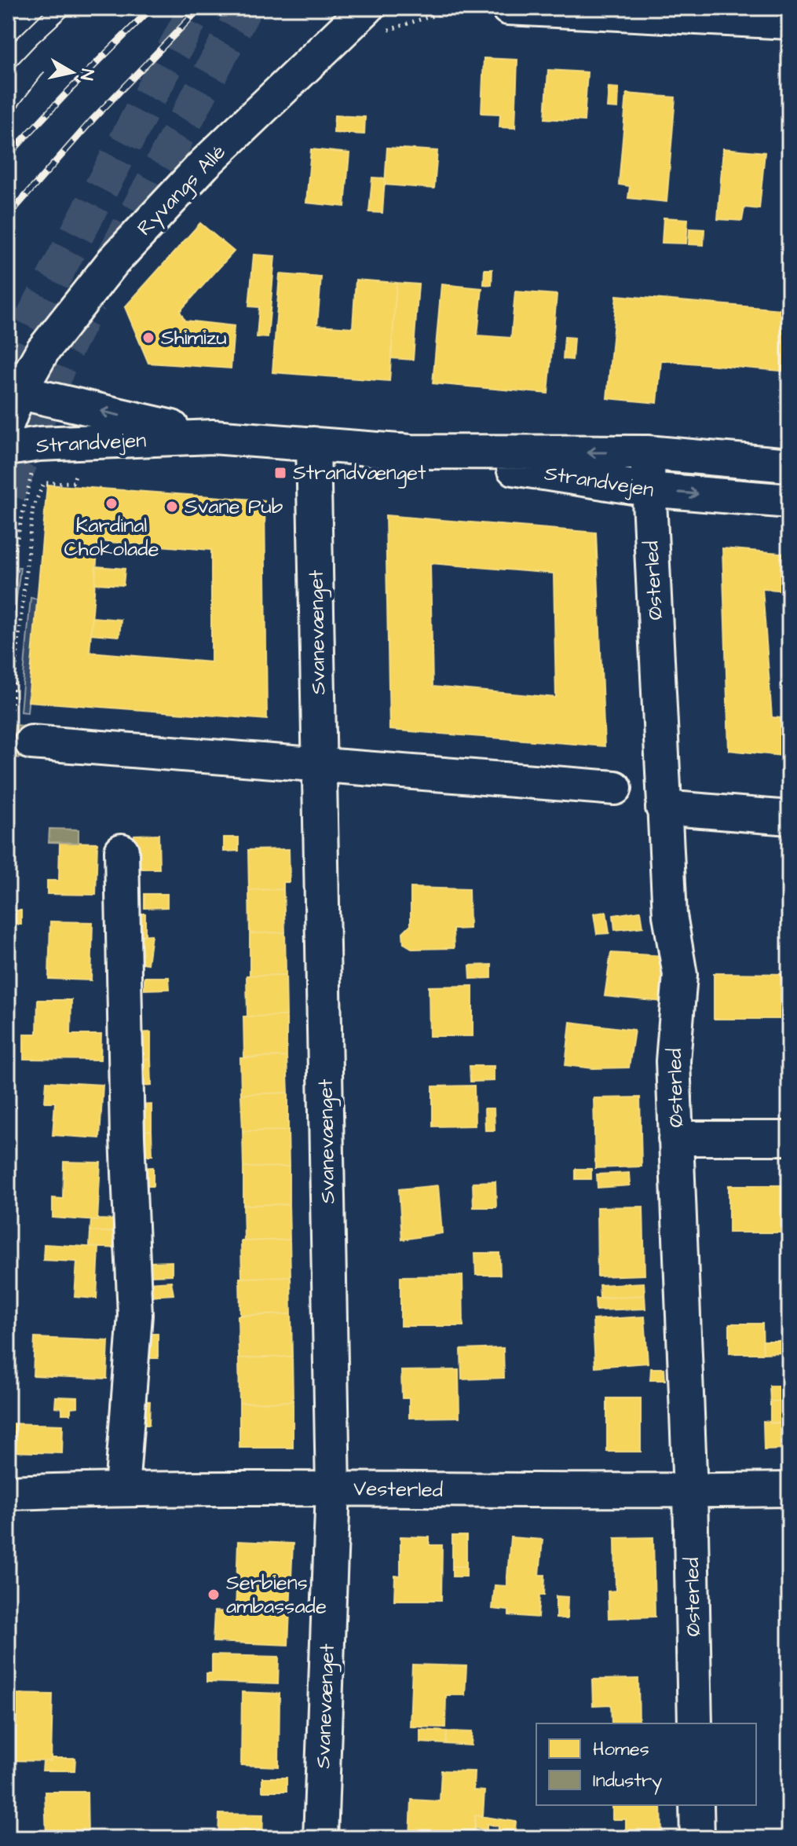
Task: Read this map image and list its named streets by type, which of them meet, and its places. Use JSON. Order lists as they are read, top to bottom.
{
  "streets": {
    "street": [
      "Ryvangs Allé",
      "Strandvejen",
      "Østerled",
      "Svanevænget",
      "Vesterled"
    ]
  },
  "crossings": [
    ["Ryvangs Allé", "Strandvejen"],
    ["Strandvejen", "Østerled"],
    ["Strandvejen", "Svanevænget"],
    ["Østerled", "Vesterled"],
    ["Svanevænget", "Vesterled"]
  ],
  "places": {
    "other": [
      "Shimizu",
      "Kardinal Chokolade",
      "Svane Pub",
      "Serbiens ambassade"
    ],
    "transit": ["Strandvænget"]
  },
  "legend": ["Homes", "Industry"],
  "north": "right"
}
